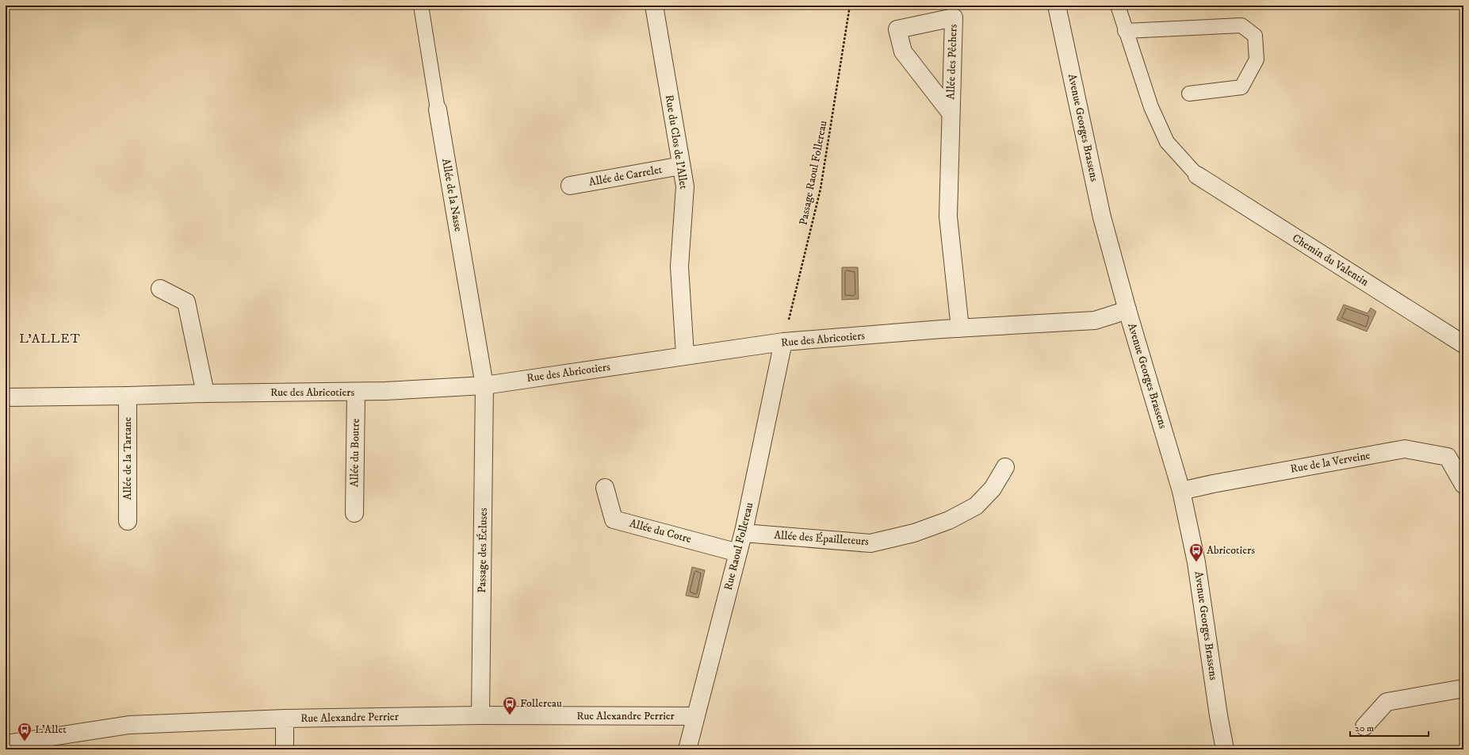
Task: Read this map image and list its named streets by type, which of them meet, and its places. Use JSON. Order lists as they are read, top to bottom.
{
  "streets": {
    "street": [
      "Allée des Pêchers",
      "Avenue Georges Brassens",
      "Rue du Clos de l'Allet",
      "Allée de Carrelet",
      "Allée de la Nasse",
      "Chemin du Valentin",
      "Rue des Abricotiers",
      "Allée du Boutre",
      "Allée de la Tartane",
      "Rue de la Verveine",
      "Allée du Cotre",
      "Allée des Épailleteurs",
      "Rue Raoul Follereau",
      "Passage des Écluses",
      "Rue Alexandre Perrier"
    ],
    "path": ["Passage Raoul Follereau"]
  },
  "crossings": [
    ["Allée des Pêchers", "Rue des Abricotiers"],
    ["Avenue Georges Brassens", "Rue des Abricotiers"],
    ["Avenue Georges Brassens", "Rue de la Verveine"],
    ["Rue du Clos de l'Allet", "Allée de Carrelet"],
    ["Rue du Clos de l'Allet", "Rue des Abricotiers"],
    ["Passage Raoul Follereau", "Rue des Abricotiers"],
    ["Passage Raoul Follereau", "Rue Raoul Follereau"],
    ["Allée de la Nasse", "Rue des Abricotiers"],
    ["Allée de la Nasse", "Passage des Écluses"],
    ["Rue des Abricotiers", "Allée du Boutre"],
    ["Rue des Abricotiers", "Allée de la Tartane"],
    ["Rue des Abricotiers", "Rue Raoul Follereau"],
    ["Rue des Abricotiers", "Passage des Écluses"],
    ["Allée du Cotre", "Rue Raoul Follereau"],
    ["Allée des Épailleteurs", "Rue Raoul Follereau"],
    ["Rue Raoul Follereau", "Rue Alexandre Perrier"],
    ["Passage des Écluses", "Rue Alexandre Perrier"]
  ],
  "districts": ["L'ALLET"],
  "places": {
    "bus stop": ["Abricotiers", "Follereau", "L'Allet"]
  },
  "scale_bar": "20 m"
}
